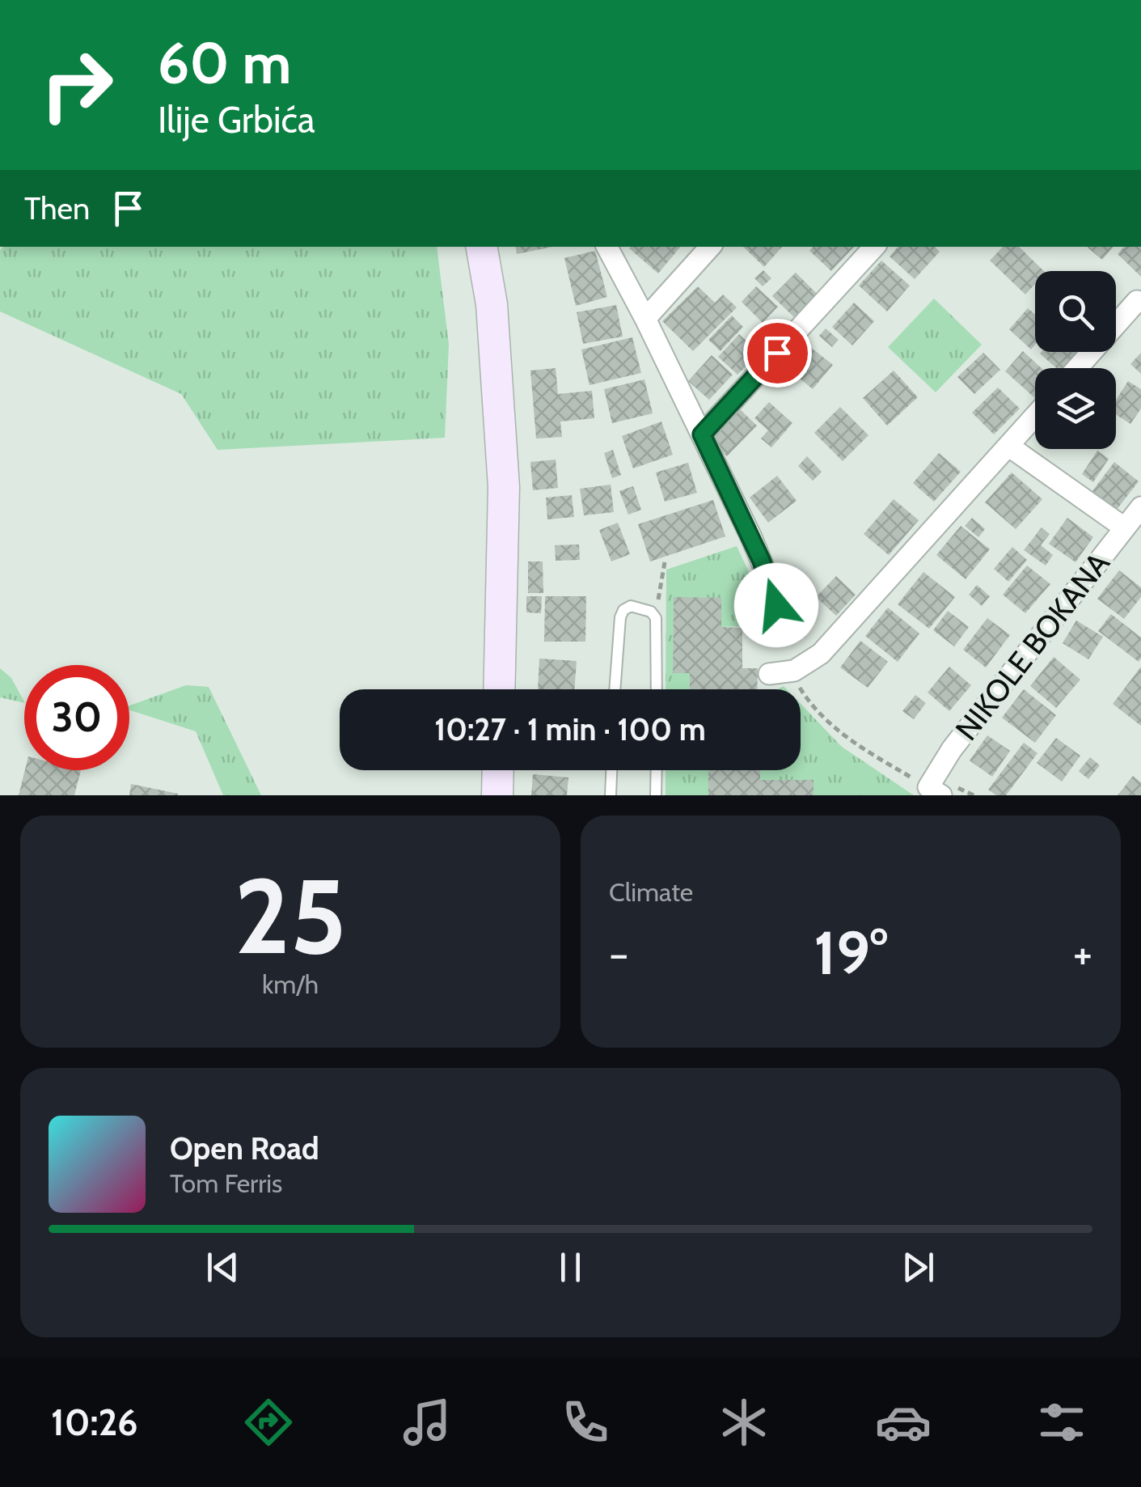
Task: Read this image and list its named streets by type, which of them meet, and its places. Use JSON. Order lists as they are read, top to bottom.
{
  "streets": {
    "street": ["NIKOLE BOKANA"]
  },
  "page": {
    "turn": ["60 m", "Ilije Grbića"],
    "then": "Then",
    "limit": "30",
    "trip": "10:27 · 1 min · 100 m",
    "tile": [
      ["25", "km/h"],
      "Climate"
    ],
    "heat": ["−", "19°", "+"],
    "song": ["Open Road", "Tom Ferris"],
    "tabs": "10:26"
  }
}
